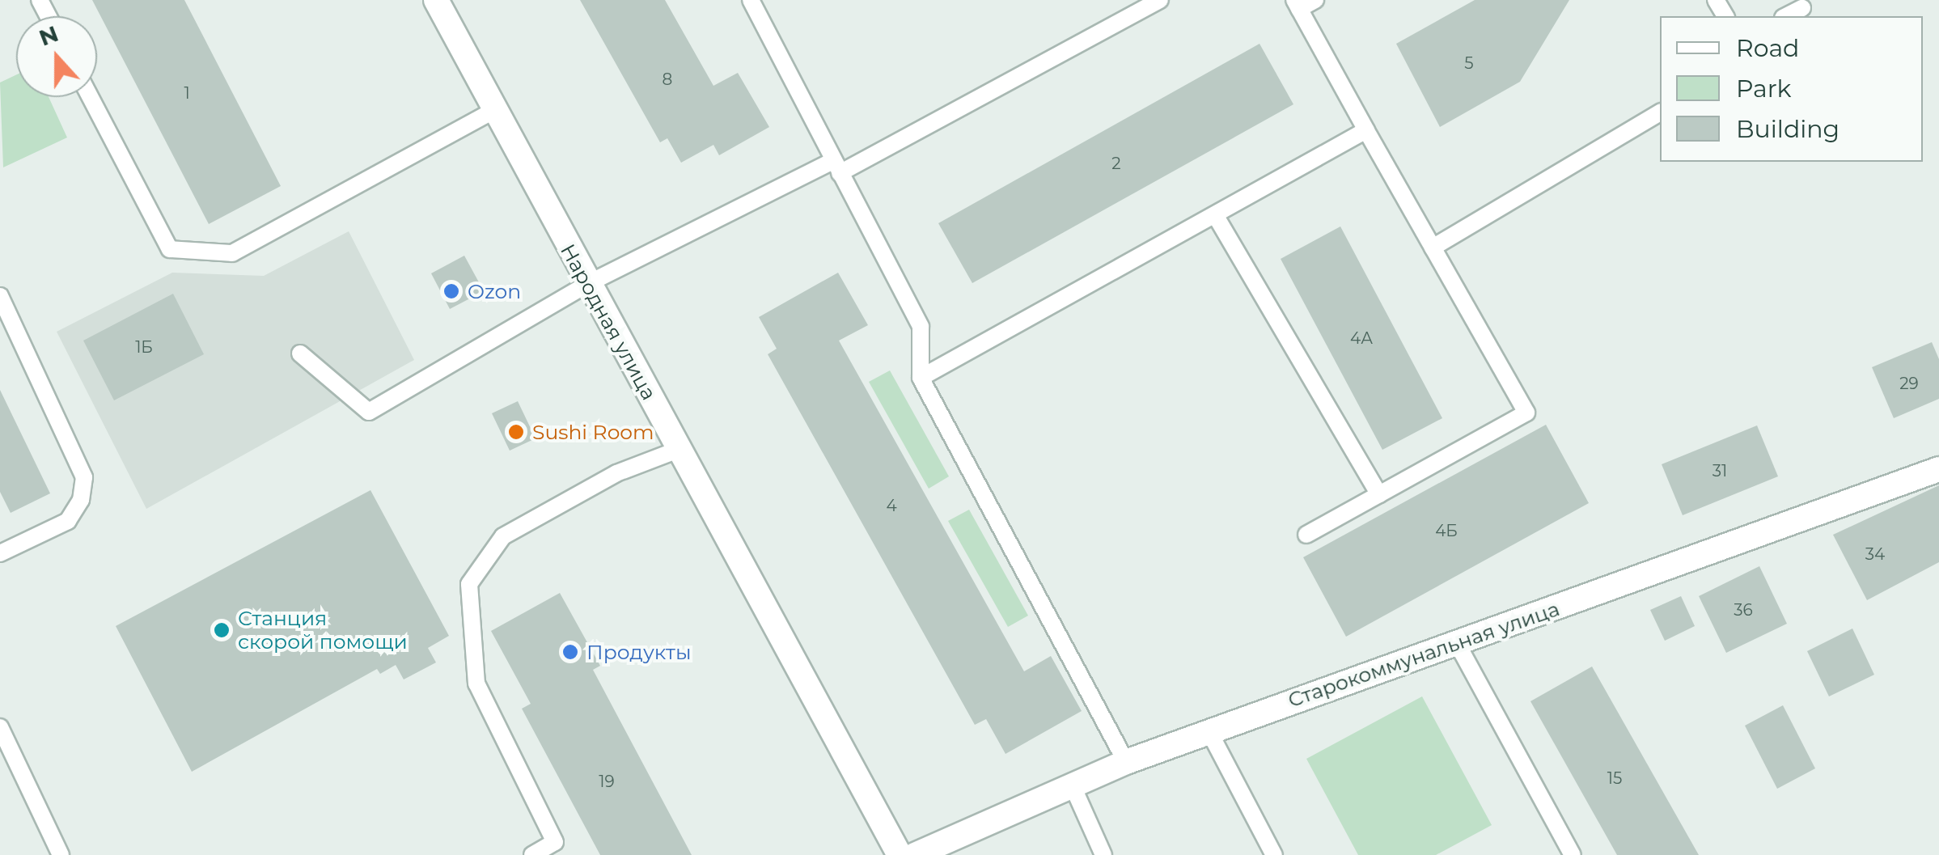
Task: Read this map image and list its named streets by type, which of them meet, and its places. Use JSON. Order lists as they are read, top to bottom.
{
  "streets": {
    "street": ["Народная улица", "Старокоммунальная улица"]
  },
  "places": [
    "Ozon",
    "Sushi Room",
    "Станция скорой помощи",
    "Продукты"
  ],
  "house_numbers": [
    "5",
    "8",
    "1",
    "2",
    "4А",
    "1Б",
    "29",
    "31",
    "4",
    "4Б",
    "34",
    "36",
    "15",
    "19"
  ],
  "legend": ["Road", "Park", "Building"],
  "north": "top"
}
